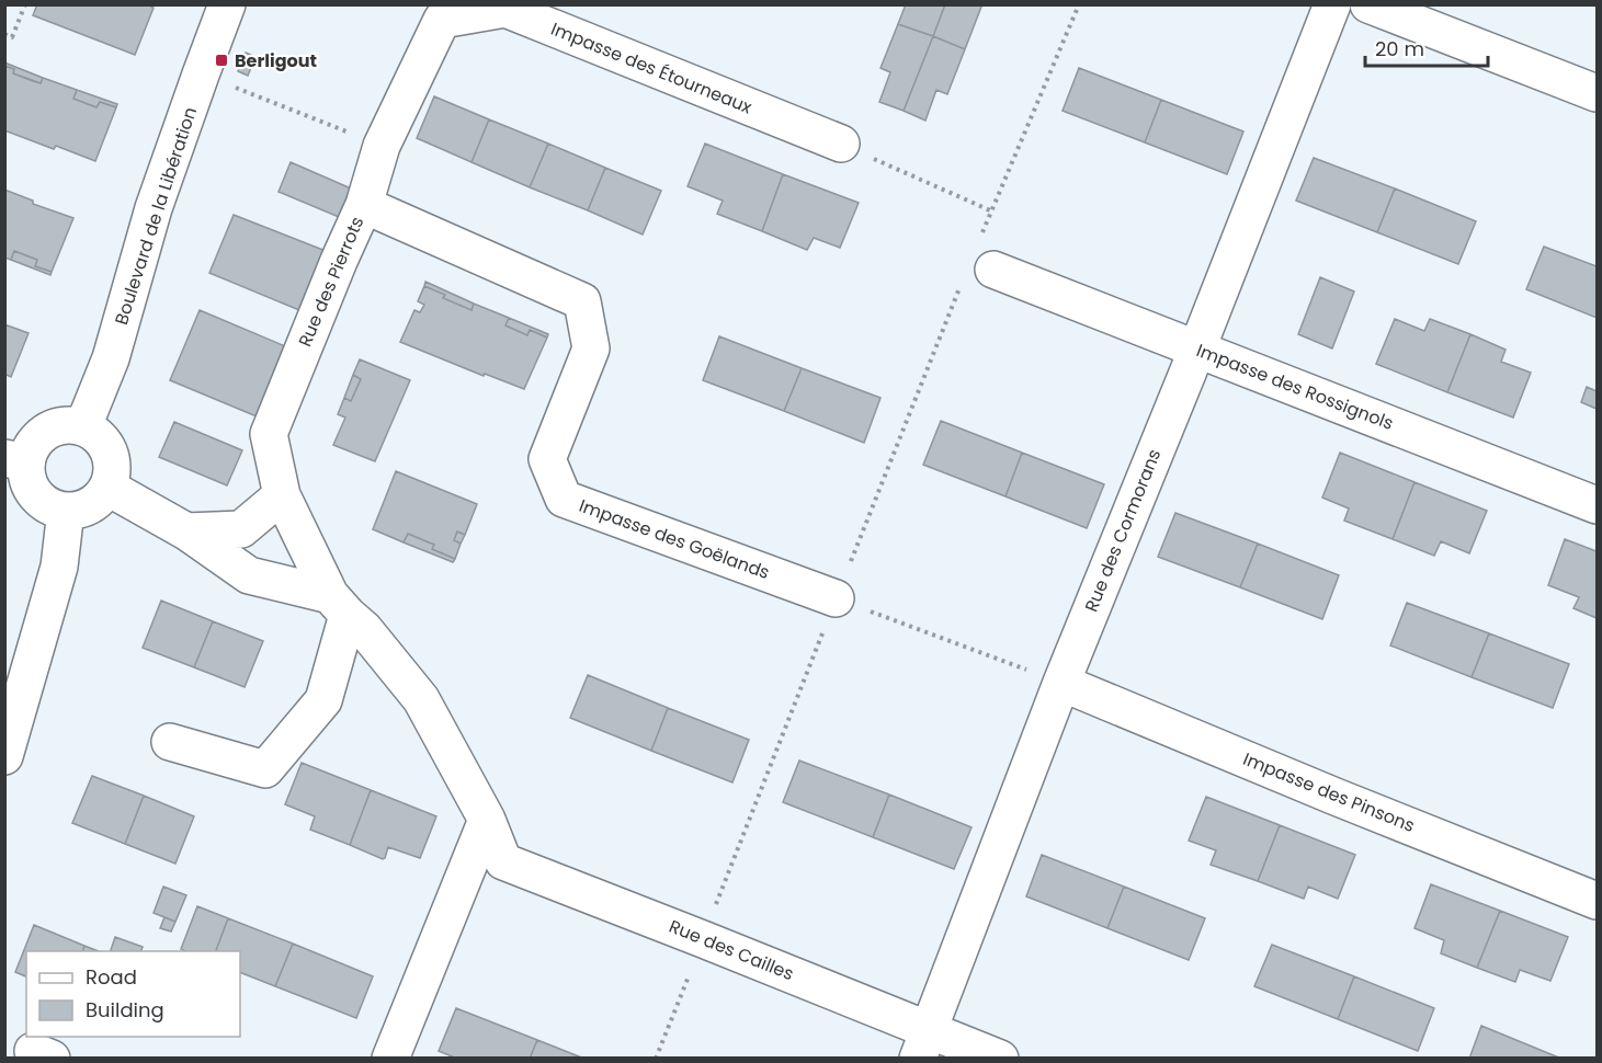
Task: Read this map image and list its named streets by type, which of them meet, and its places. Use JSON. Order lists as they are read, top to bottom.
{
  "streets": {
    "street": [
      "Impasse des Étourneaux",
      "Boulevard de la Libération",
      "Rue des Pierrots",
      "Impasse des Rossignols",
      "Rue des Cormorans",
      "Impasse des Goëlands",
      "Impasse des Pinsons",
      "Rue des Cailles"
    ]
  },
  "crossings": [
    ["Impasse des Étourneaux", "Rue des Pierrots"],
    ["Rue des Pierrots", "Impasse des Goëlands"],
    ["Rue des Pierrots", "Rue des Cailles"],
    ["Impasse des Rossignols", "Rue des Cormorans"],
    ["Rue des Cormorans", "Impasse des Pinsons"],
    ["Rue des Cormorans", "Rue des Cailles"]
  ],
  "places": {
    "transit": ["Berligout"]
  },
  "legend": ["Road", "Building"],
  "scale_bar": "20 m"
}
